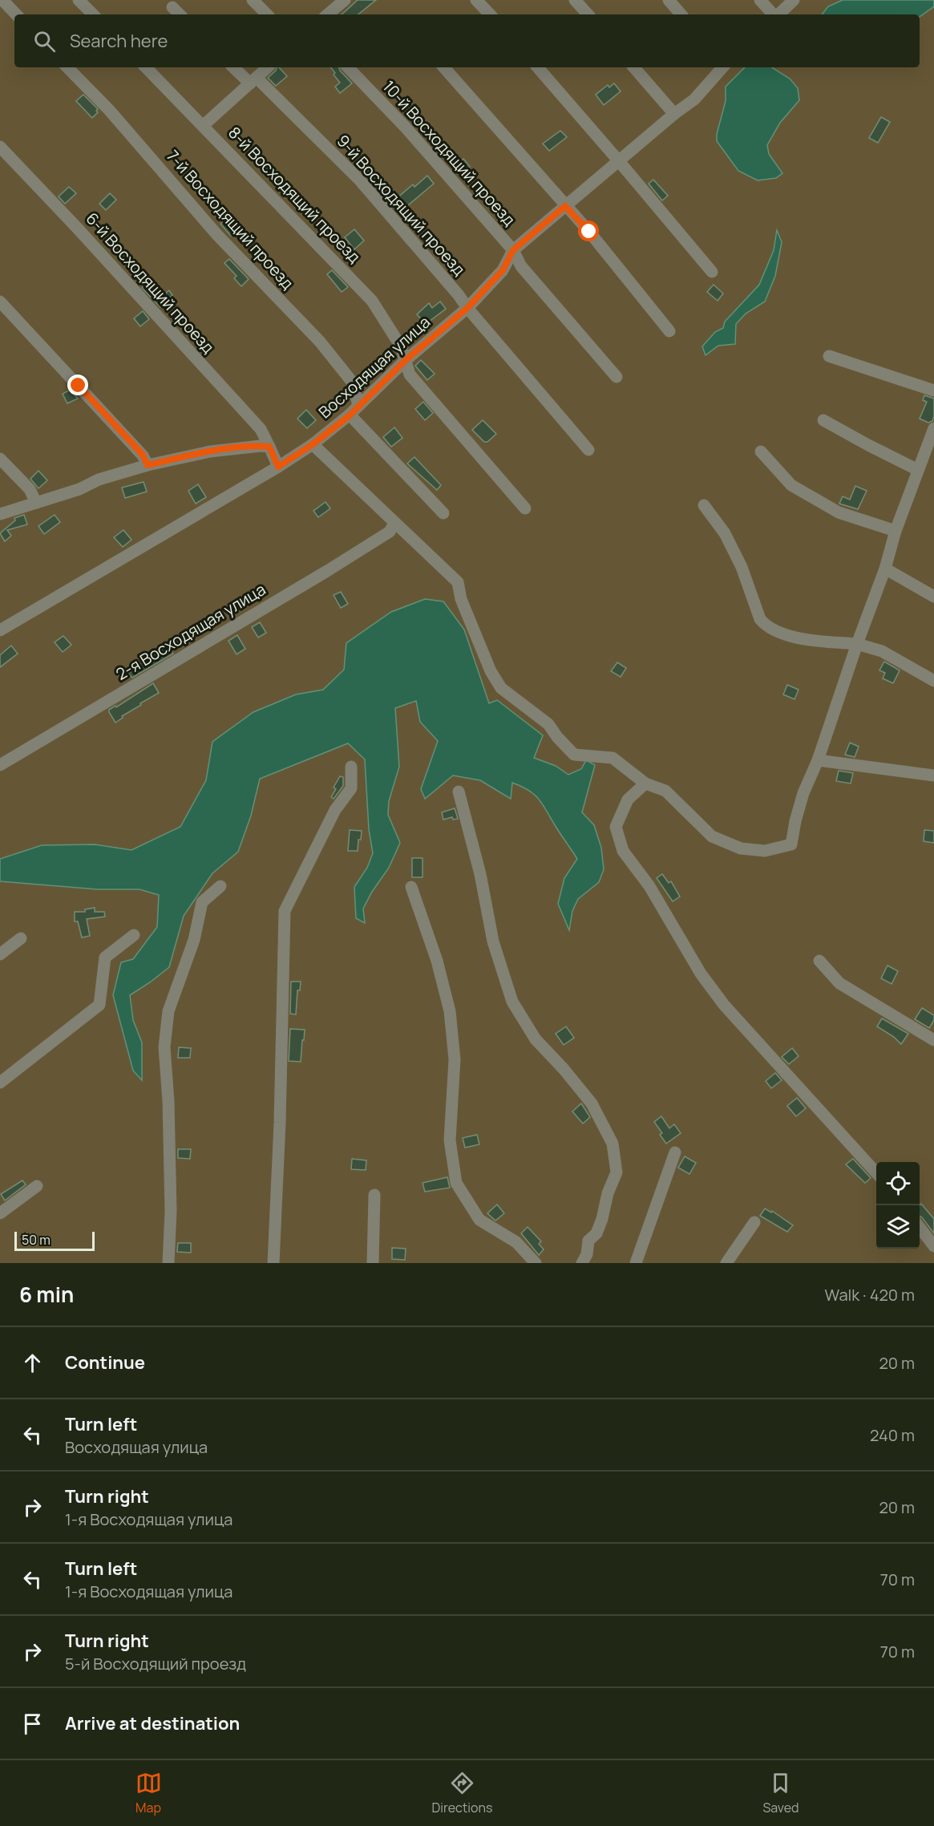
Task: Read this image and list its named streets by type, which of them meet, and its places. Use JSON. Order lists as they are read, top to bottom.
{
  "streets": {
    "street": [
      "10-й Восходящий проезд",
      "8-й Восходящий проезд",
      "9-й Восходящий проезд",
      "7-й Восходящий проезд",
      "6-й Восходящий проезд",
      "Восходящая улица",
      "2-я Восходящая улица"
    ]
  },
  "crossings": [
    ["10-й Восходящий проезд", "Восходящая улица"],
    ["8-й Восходящий проезд", "Восходящая улица"],
    ["9-й Восходящий проезд", "Восходящая улица"],
    ["7-й Восходящий проезд", "Восходящая улица"],
    ["6-й Восходящий проезд", "Восходящая улица"]
  ],
  "scale_bar": "50 m",
  "page": {
    "search": "Search here",
    "scale": "50 m",
    "heading": ["6 min", "Walk · 420 m"],
    "list": [
      ["Continue", "20 m"],
      ["Turn left", "Восходящая улица", "240 m"],
      ["Turn right", "1-я Восходящая улица", "20 m"],
      ["Turn left", "1-я Восходящая улица", "70 m"],
      ["Turn right", "5-й Восходящий проезд", "70 m"],
      "Arrive at destination"
    ],
    "nav": ["Map", "Directions", "Saved"]
  }
}
